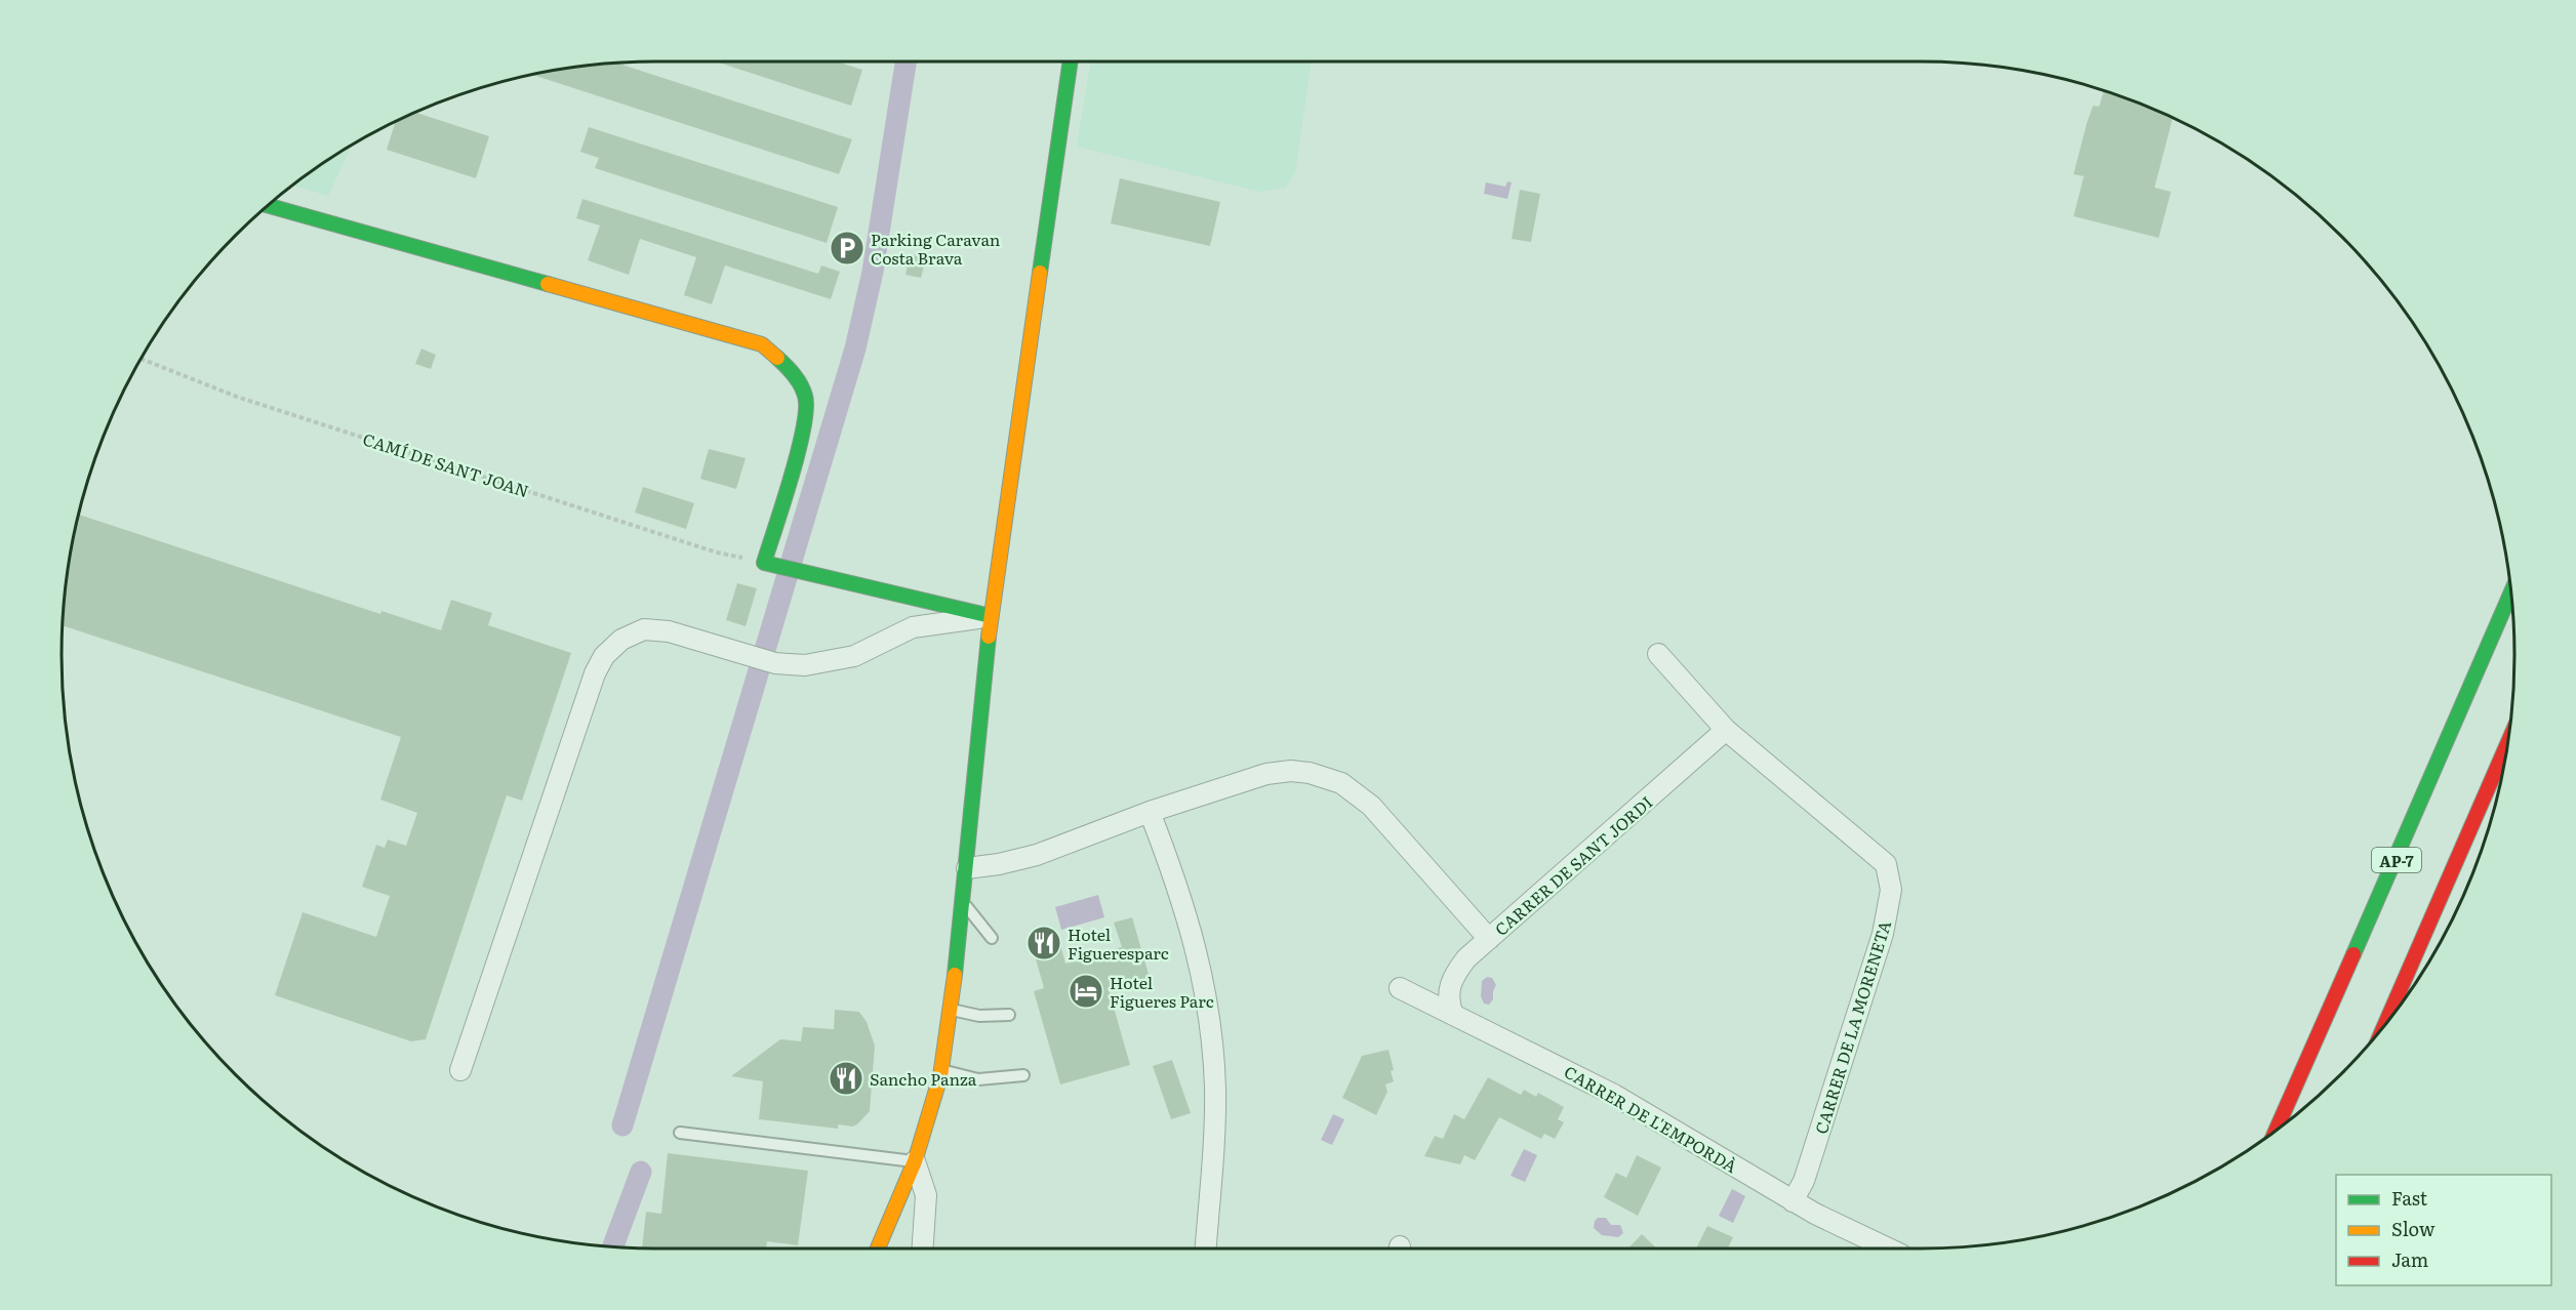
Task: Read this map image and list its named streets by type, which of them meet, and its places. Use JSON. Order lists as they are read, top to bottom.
{
  "streets": {
    "main road": ["AP-7"],
    "street": ["CARRER DE SANT JORDI", "CARRER DE LA MORENETA", "CARRER DE L'EMPORDÀ"],
    "path": ["CAMÍ DE SANT JOAN"]
  },
  "crossings": [
    ["CARRER DE SANT JORDI", "CARRER DE LA MORENETA"],
    ["CARRER DE SANT JORDI", "CARRER DE L'EMPORDÀ"],
    ["CARRER DE LA MORENETA", "CARRER DE L'EMPORDÀ"]
  ],
  "places": {
    "parking": ["Parking Caravan Costa Brava"],
    "restaurant": ["Hotel Figueresparc", "Sancho Panza"],
    "hotel": ["Hotel Figueres Parc"]
  },
  "legend": ["Fast", "Slow", "Jam"]
}
